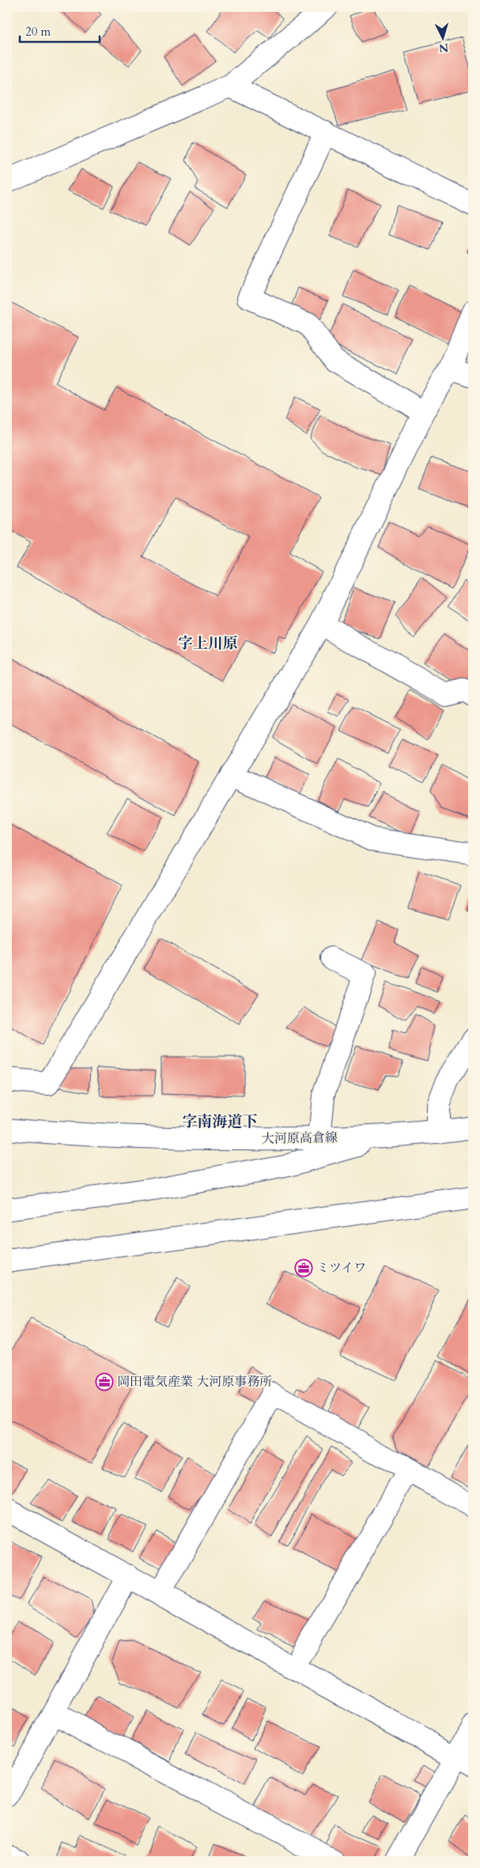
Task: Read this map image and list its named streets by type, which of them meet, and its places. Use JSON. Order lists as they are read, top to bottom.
{
  "streets": {
    "street": ["大河原高倉線"]
  },
  "districts": ["字上川原", "字南海道下"],
  "places": {
    "office": ["ミツイワ", "岡田電気産業 大河原事務所"]
  },
  "scale_bar": "20 m",
  "north": "bottom"
}
